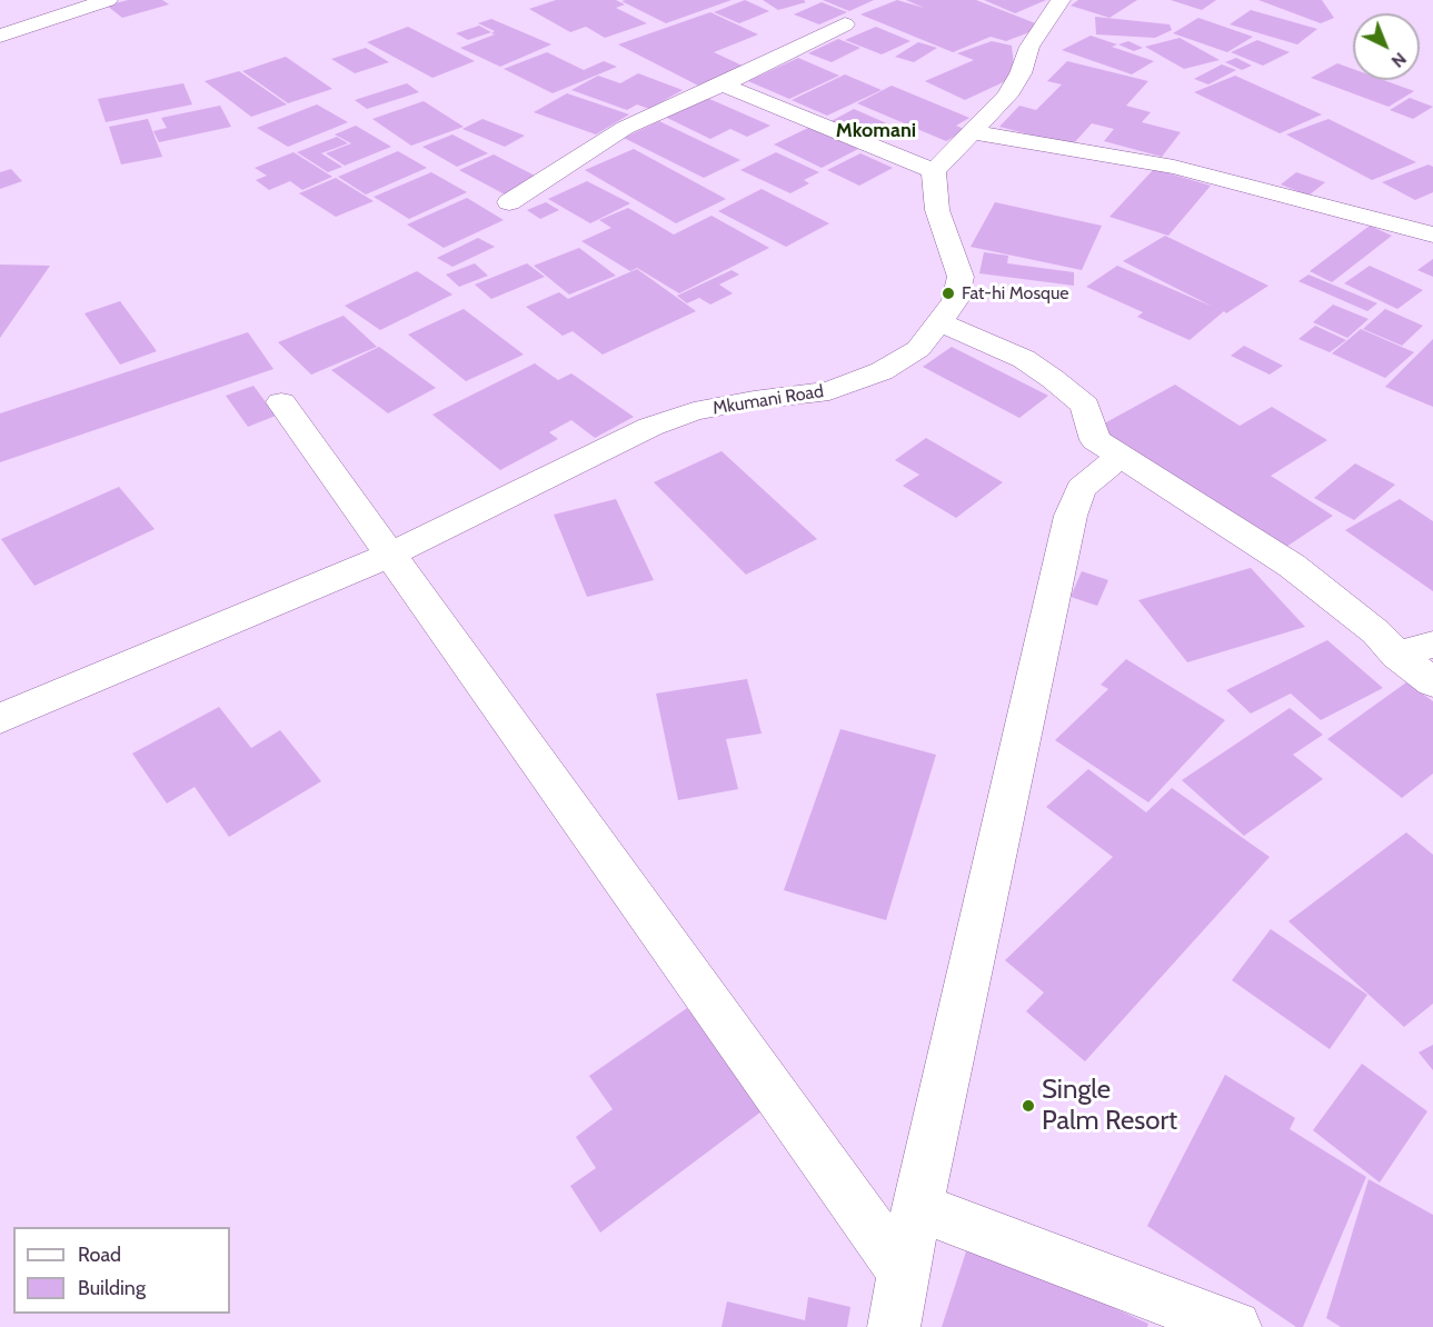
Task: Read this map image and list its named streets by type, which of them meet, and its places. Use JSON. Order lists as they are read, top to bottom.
{
  "streets": {
    "street": ["Mkumani Road"]
  },
  "districts": ["Mkomani"],
  "places": ["Fat-hi Mosque", "Single Palm Resort"],
  "legend": ["Road", "Building"],
  "north": "bottom right"
}
